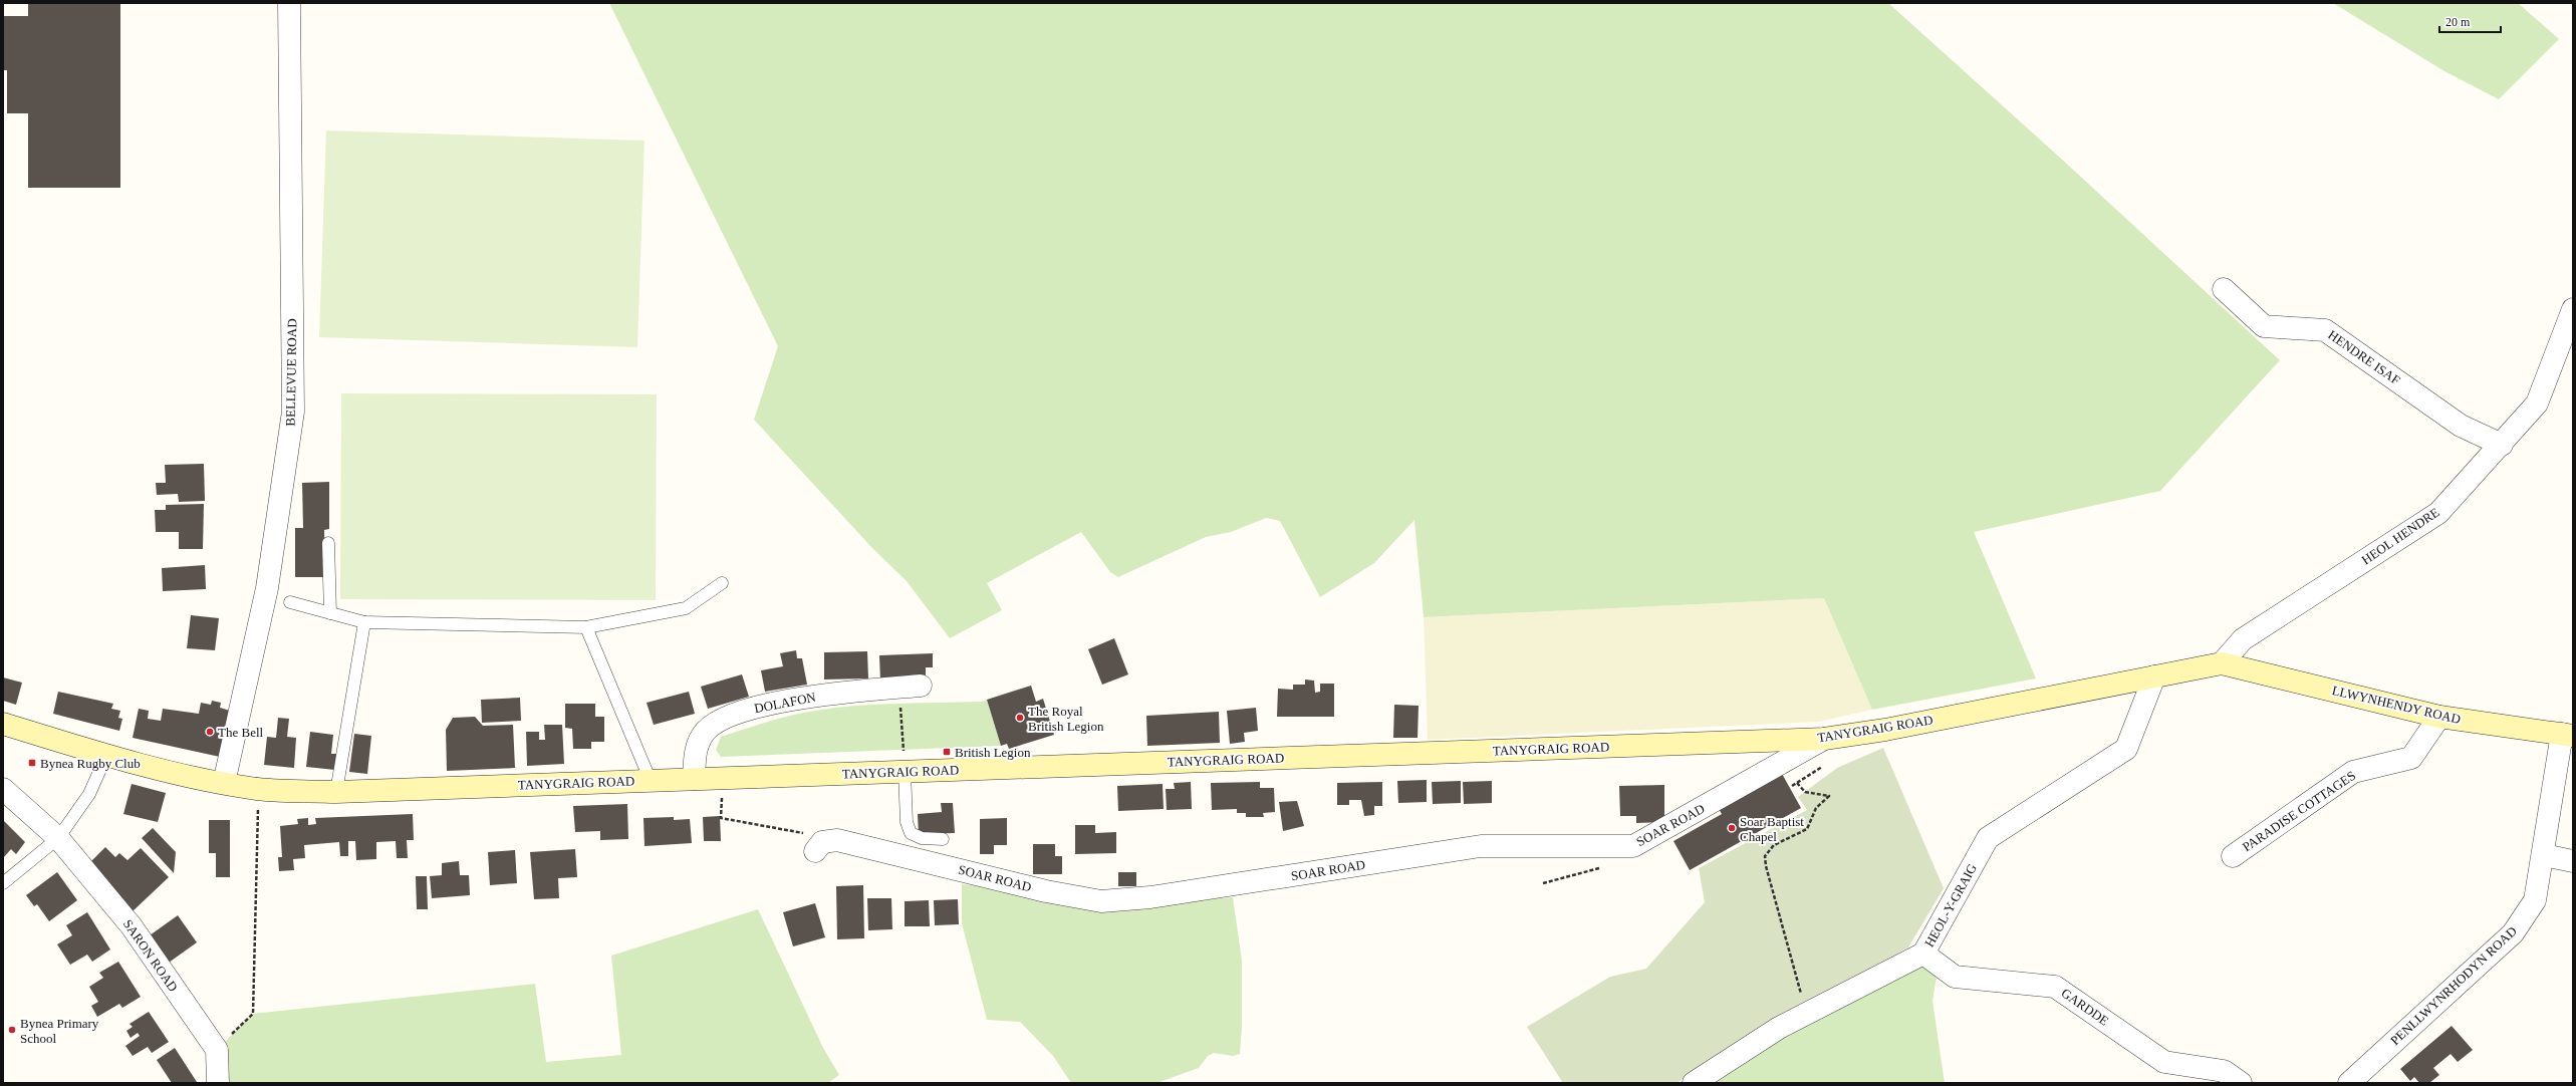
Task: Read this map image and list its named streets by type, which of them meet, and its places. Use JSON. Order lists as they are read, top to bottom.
{
  "streets": {
    "main road": ["LLWYNHENDY ROAD", "TANYGRAIG ROAD"],
    "street": [
      "HENDRE ISAF",
      "BELLEVUE ROAD",
      "HEOL HENDRE",
      "DOLAFON",
      "PARADISE COTTAGES",
      "SOAR ROAD",
      "HEOL-Y-GRAIG",
      "SARON ROAD",
      "PENLLWYNRHODYN ROAD",
      "GARDDE"
    ]
  },
  "crossings": [
    ["HENDRE ISAF", "HEOL HENDRE"],
    ["BELLEVUE ROAD", "TANYGRAIG ROAD"],
    ["HEOL HENDRE", "LLWYNHENDY ROAD"],
    ["HEOL HENDRE", "TANYGRAIG ROAD"],
    ["DOLAFON", "TANYGRAIG ROAD"],
    ["LLWYNHENDY ROAD", "TANYGRAIG ROAD"],
    ["LLWYNHENDY ROAD", "PARADISE COTTAGES"],
    ["LLWYNHENDY ROAD", "PENLLWYNRHODYN ROAD"],
    ["TANYGRAIG ROAD", "SOAR ROAD"],
    ["TANYGRAIG ROAD", "HEOL-Y-GRAIG"],
    ["HEOL-Y-GRAIG", "GARDDE"]
  ],
  "places": {
    "other": [
      "The Royal British Legion",
      "The Bell",
      "Soar Baptist Chapel",
      "Bynea Primary School"
    ],
    "transit": ["British Legion", "Bynea Rugby Club"]
  },
  "scale_bar": "20 m"
}
